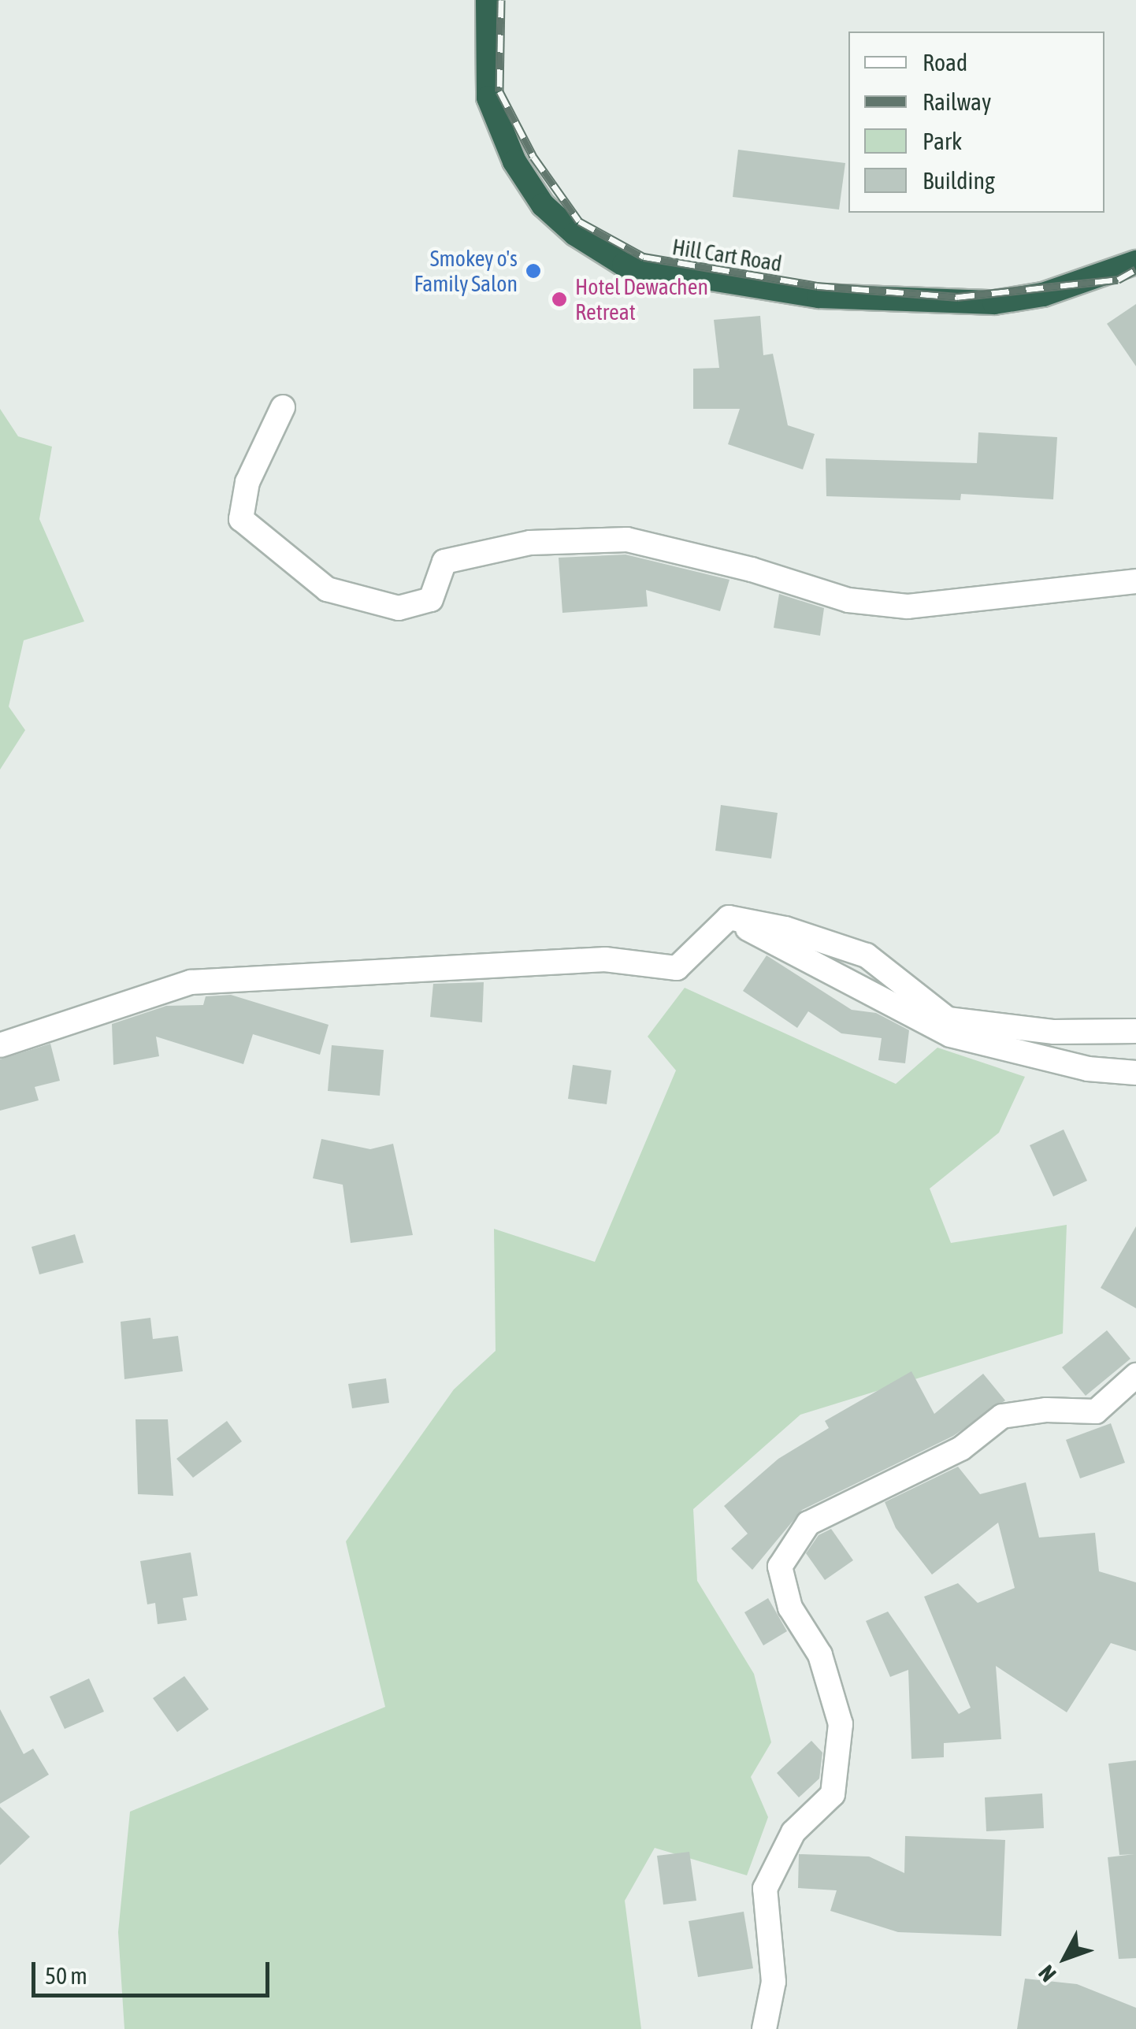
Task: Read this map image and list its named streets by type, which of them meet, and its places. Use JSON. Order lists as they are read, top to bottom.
{
  "streets": {
    "highway": ["Hill Cart Road"]
  },
  "places": ["Smokey o's Family Salon", "Hotel Dewachen Retreat"],
  "legend": [
    "Road",
    "Railway",
    "Park",
    "Building"
  ],
  "scale_bar": "50 m",
  "north": "bottom left"
}
